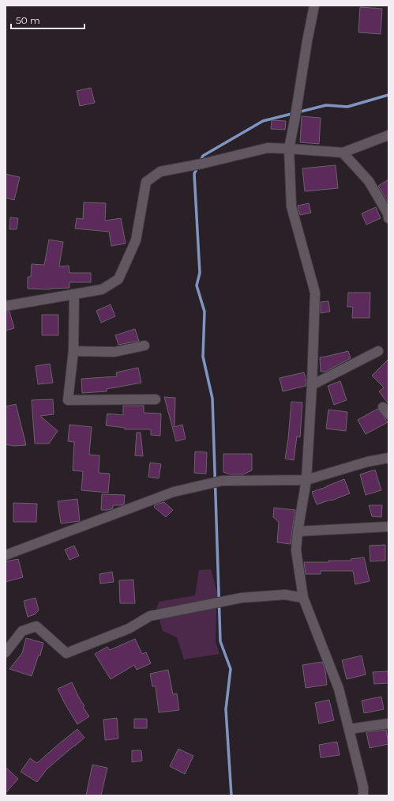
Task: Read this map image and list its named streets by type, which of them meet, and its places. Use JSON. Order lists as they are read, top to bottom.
{
  "scale_bar": "50 m"
}
